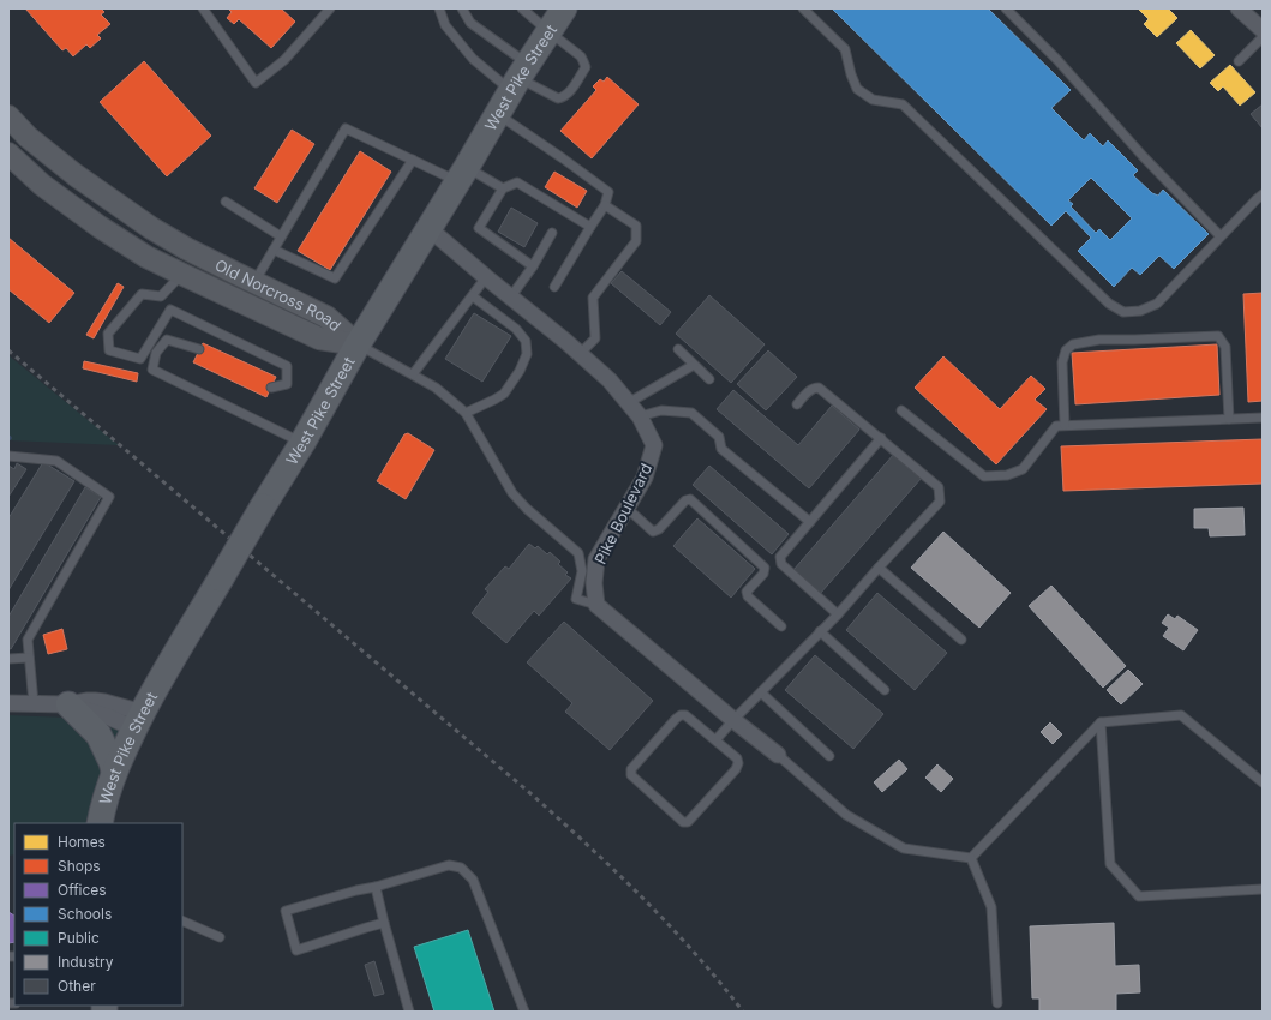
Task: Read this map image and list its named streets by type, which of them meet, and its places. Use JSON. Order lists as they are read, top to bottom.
{
  "streets": {
    "main road": ["West Pike Street", "Old Norcross Road"],
    "street": ["Pike Boulevard"]
  },
  "crossings": [
    ["West Pike Street", "Old Norcross Road"],
    ["West Pike Street", "Pike Boulevard"]
  ],
  "legend": [
    "Homes",
    "Shops",
    "Offices",
    "Schools",
    "Public",
    "Industry",
    "Other"
  ]
}
